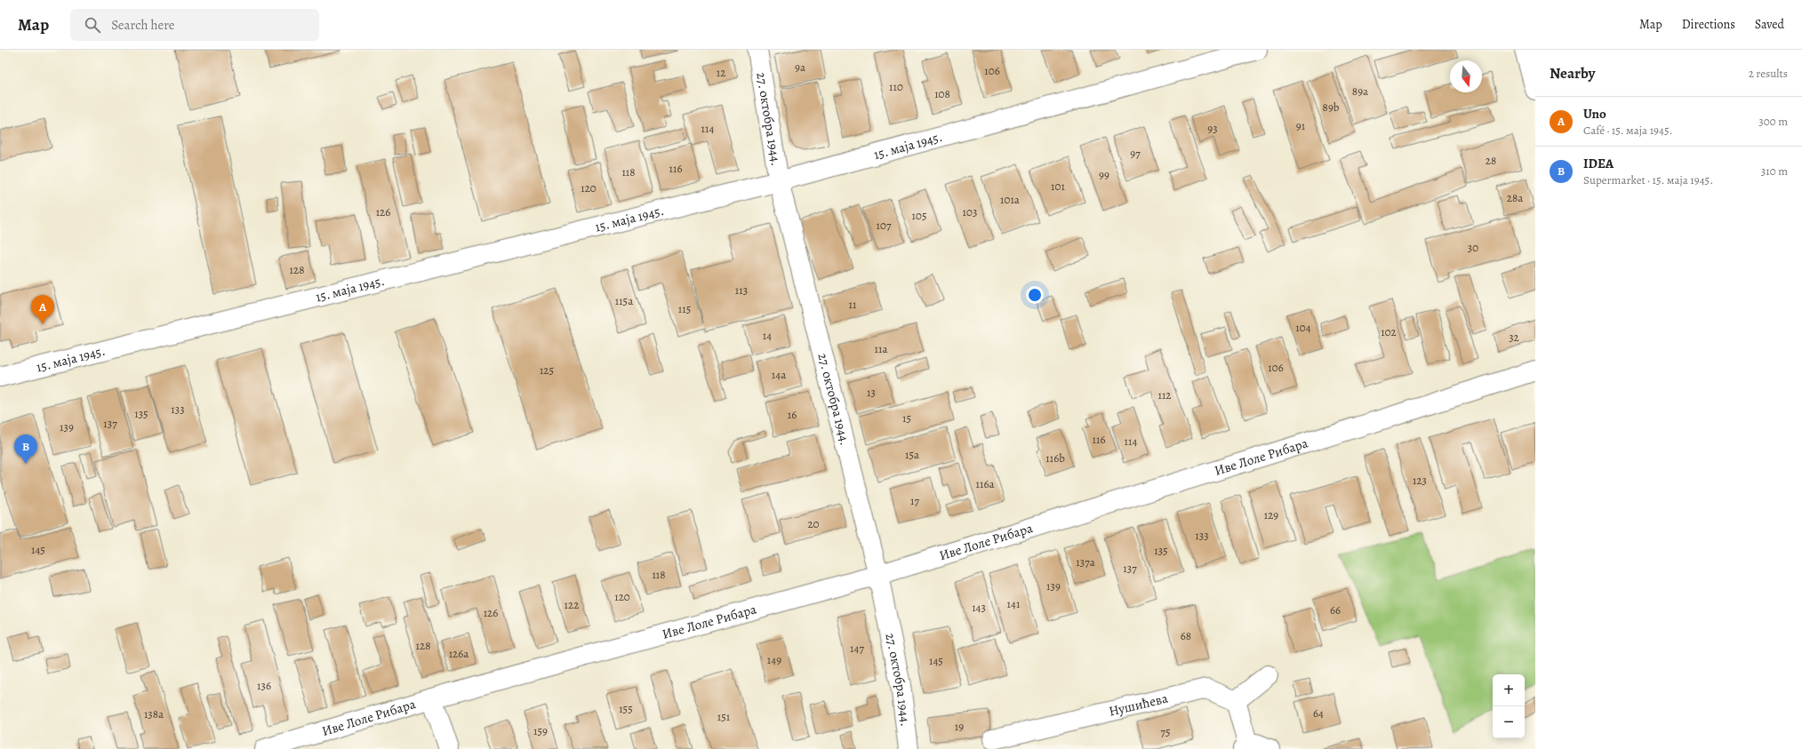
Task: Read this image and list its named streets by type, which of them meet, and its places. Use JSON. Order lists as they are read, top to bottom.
{
  "streets": {
    "street": [
      "27. октобра 1944.",
      "15. маја 1945.",
      "Иве Лоле Рибара",
      "Нушићева"
    ]
  },
  "crossings": [
    ["27. октобра 1944.", "15. маја 1945."],
    ["27. октобра 1944.", "Иве Лоле Рибара"]
  ],
  "house_numbers": [
    "9a",
    "106",
    "12",
    "110",
    "89a",
    "108",
    "89b",
    "91",
    "114",
    "93",
    "97",
    "28",
    "116",
    "118",
    "99",
    "101",
    "120",
    "28a",
    "101a",
    "126",
    "103",
    "105",
    "107",
    "30",
    "128",
    "113",
    "115a",
    "11",
    "115",
    "104",
    "102",
    "14",
    "32",
    "11a",
    "106",
    "125",
    "14a",
    "13",
    "112",
    "133",
    "135",
    "16",
    "15",
    "137",
    "139",
    "116",
    "114",
    "15a",
    "116b",
    "123",
    "116a",
    "17",
    "129",
    "20",
    "133",
    "145",
    "135",
    "137a",
    "137",
    "118",
    "139",
    "120",
    "141",
    "122",
    "143",
    "66",
    "126",
    "68",
    "128",
    "147",
    "126a",
    "149",
    "145",
    "136",
    "155",
    "64",
    "138a",
    "151",
    "19",
    "159",
    "75"
  ],
  "north": "bottom",
  "page": {
    "header": "Map",
    "search": "Search here",
    "nav": ["Map", "Directions", "Saved"],
    "heading": ["Nearby", "2 results"],
    "list": [
      {
        "mark": "A",
        "name": "Uno",
        "note": "Café · 15. маја 1945.",
        "value": "300 m"
      },
      {
        "mark": "B",
        "name": "IDEA",
        "note": "Supermarket · 15. маја 1945.",
        "value": "310 m"
      }
    ],
    "pins": ["A", "B"],
    "map_buttons": ["+", "−"]
  }
}
